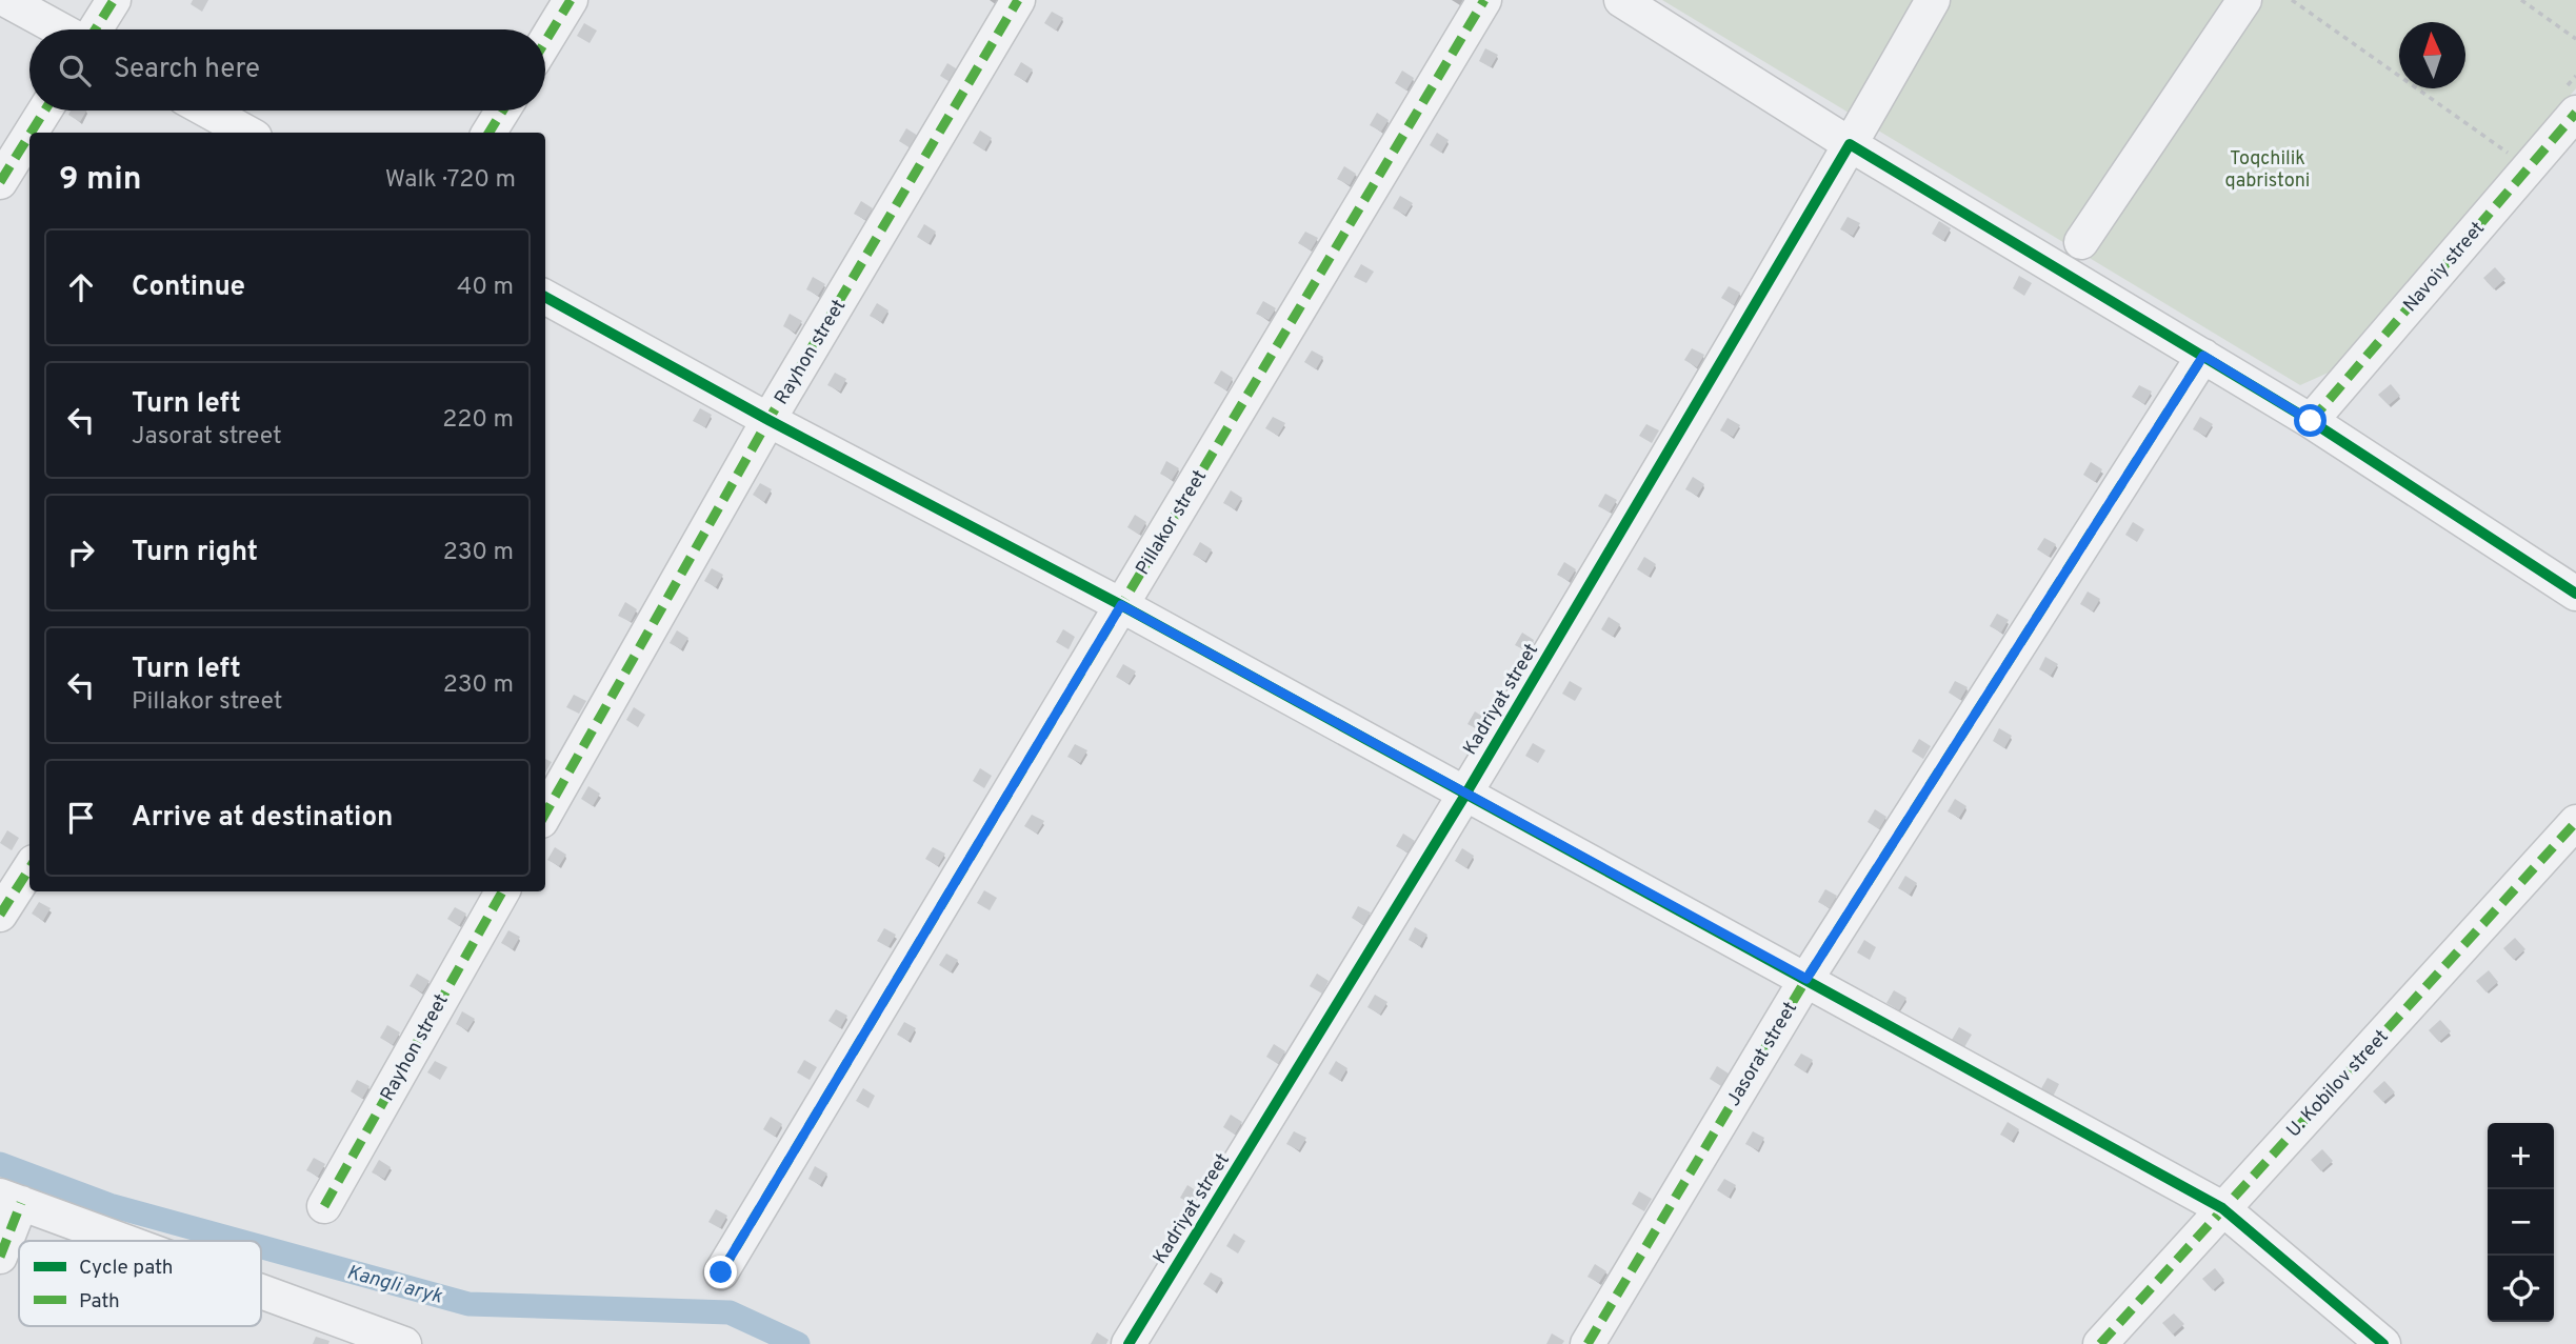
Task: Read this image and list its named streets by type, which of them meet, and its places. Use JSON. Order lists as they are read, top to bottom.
{
  "streets": {
    "street": [
      "Navoiy street",
      "Rayhon street",
      "Pillakor street",
      "Kadriyat street",
      "Jasorat street",
      "U. Kobilov street"
    ]
  },
  "water": ["Kangli aryk"],
  "parks": ["Toqchilik qabristoni"],
  "legend": ["Cycle path", "Path"],
  "north": "top",
  "page": {
    "search": "Search here",
    "heading": ["9 min", "Walk · 720 m"],
    "list": [
      ["Continue", "40 m"],
      ["Turn left", "Jasorat street", "220 m"],
      ["Turn right", "230 m"],
      ["Turn left", "Pillakor street", "230 m"],
      "Arrive at destination"
    ],
    "map_buttons": ["+", "−"]
  }
}
